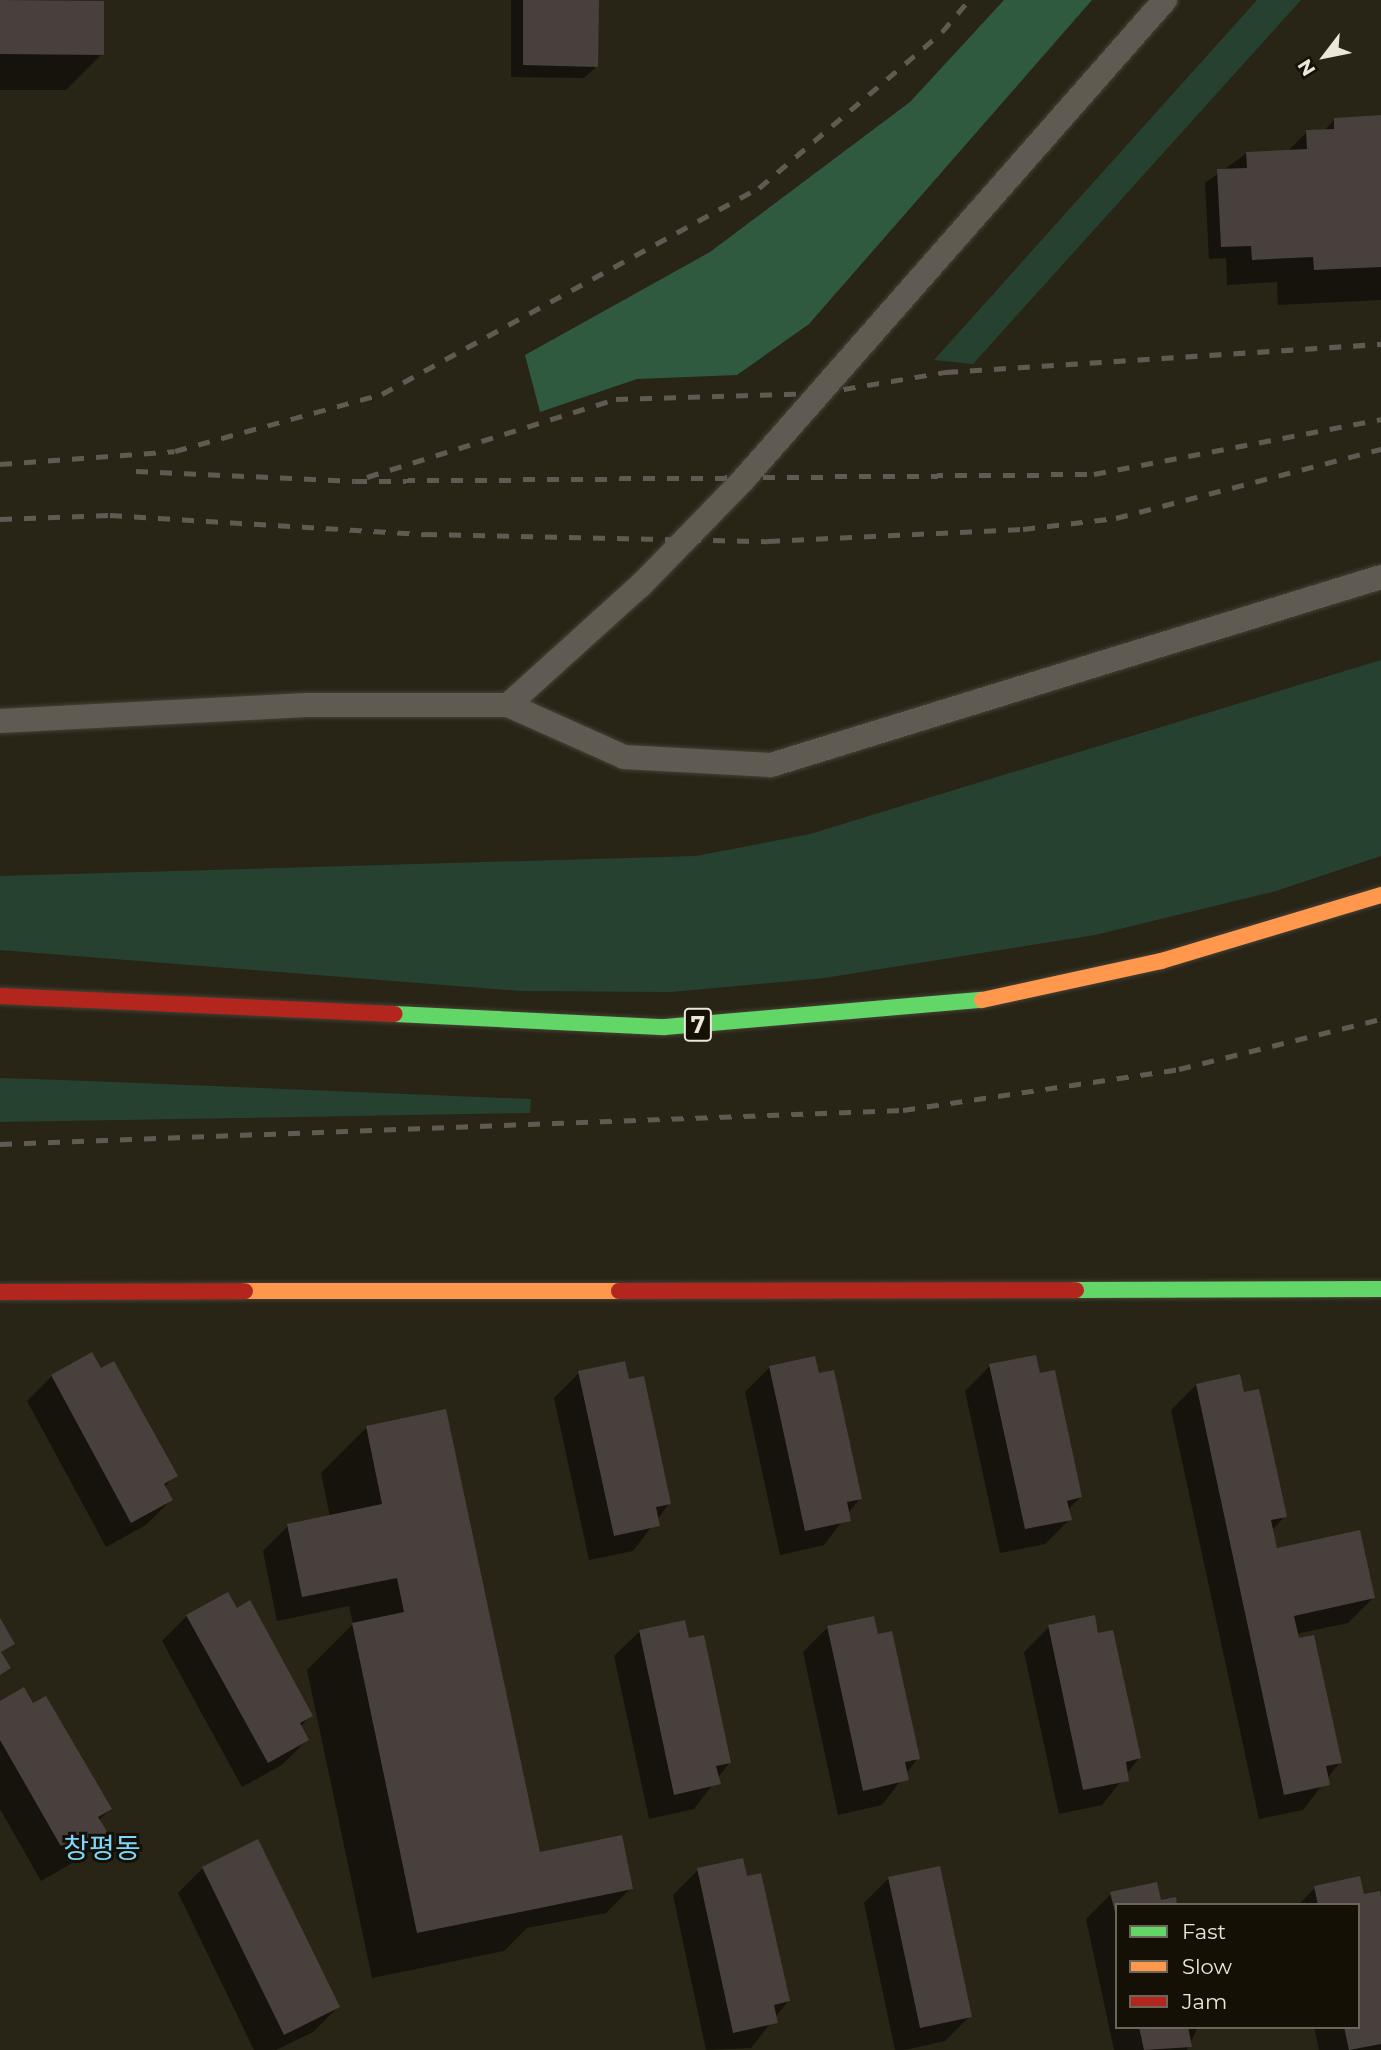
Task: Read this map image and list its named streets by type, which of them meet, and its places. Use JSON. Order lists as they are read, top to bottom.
{
  "streets": {
    "main road": ["7"]
  },
  "districts": ["창평동"],
  "legend": ["Fast", "Slow", "Jam"],
  "north": "bottom left"
}
